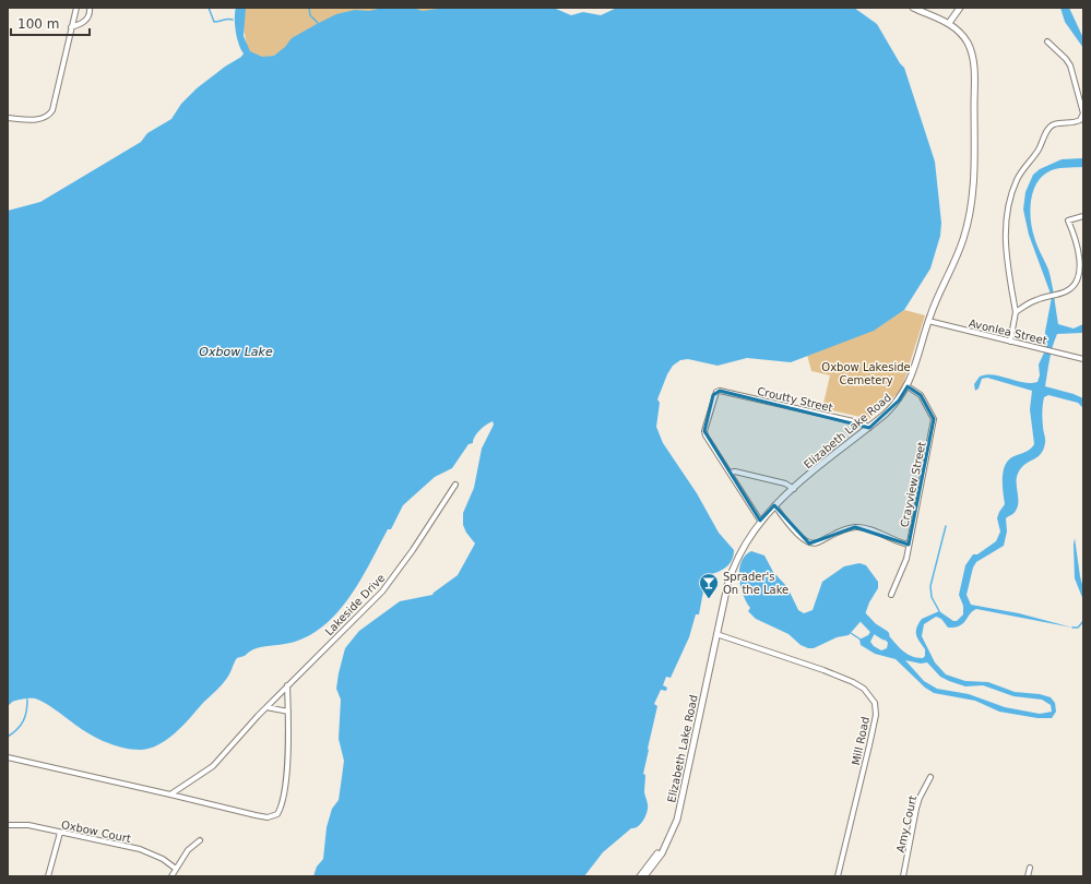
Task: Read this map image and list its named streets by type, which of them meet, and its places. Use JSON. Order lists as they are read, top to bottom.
{
  "streets": {
    "street": [
      "Avonlea Street",
      "Croutty Street",
      "Elizabeth Lake Road",
      "Crayview Street",
      "Lakeside Drive",
      "Mill Road",
      "Amy Court",
      "Oxbow Court"
    ]
  },
  "crossings": [
    ["Avonlea Street", "Elizabeth Lake Road"],
    ["Croutty Street", "Elizabeth Lake Road"],
    ["Elizabeth Lake Road", "Crayview Street"],
    ["Elizabeth Lake Road", "Mill Road"]
  ],
  "water": ["Oxbow Lake"],
  "parks": ["Oxbow Lakeside Cemetery"],
  "places": {
    "bar": ["Sprader's On the Lake"]
  },
  "scale_bar": "100 m"
}
